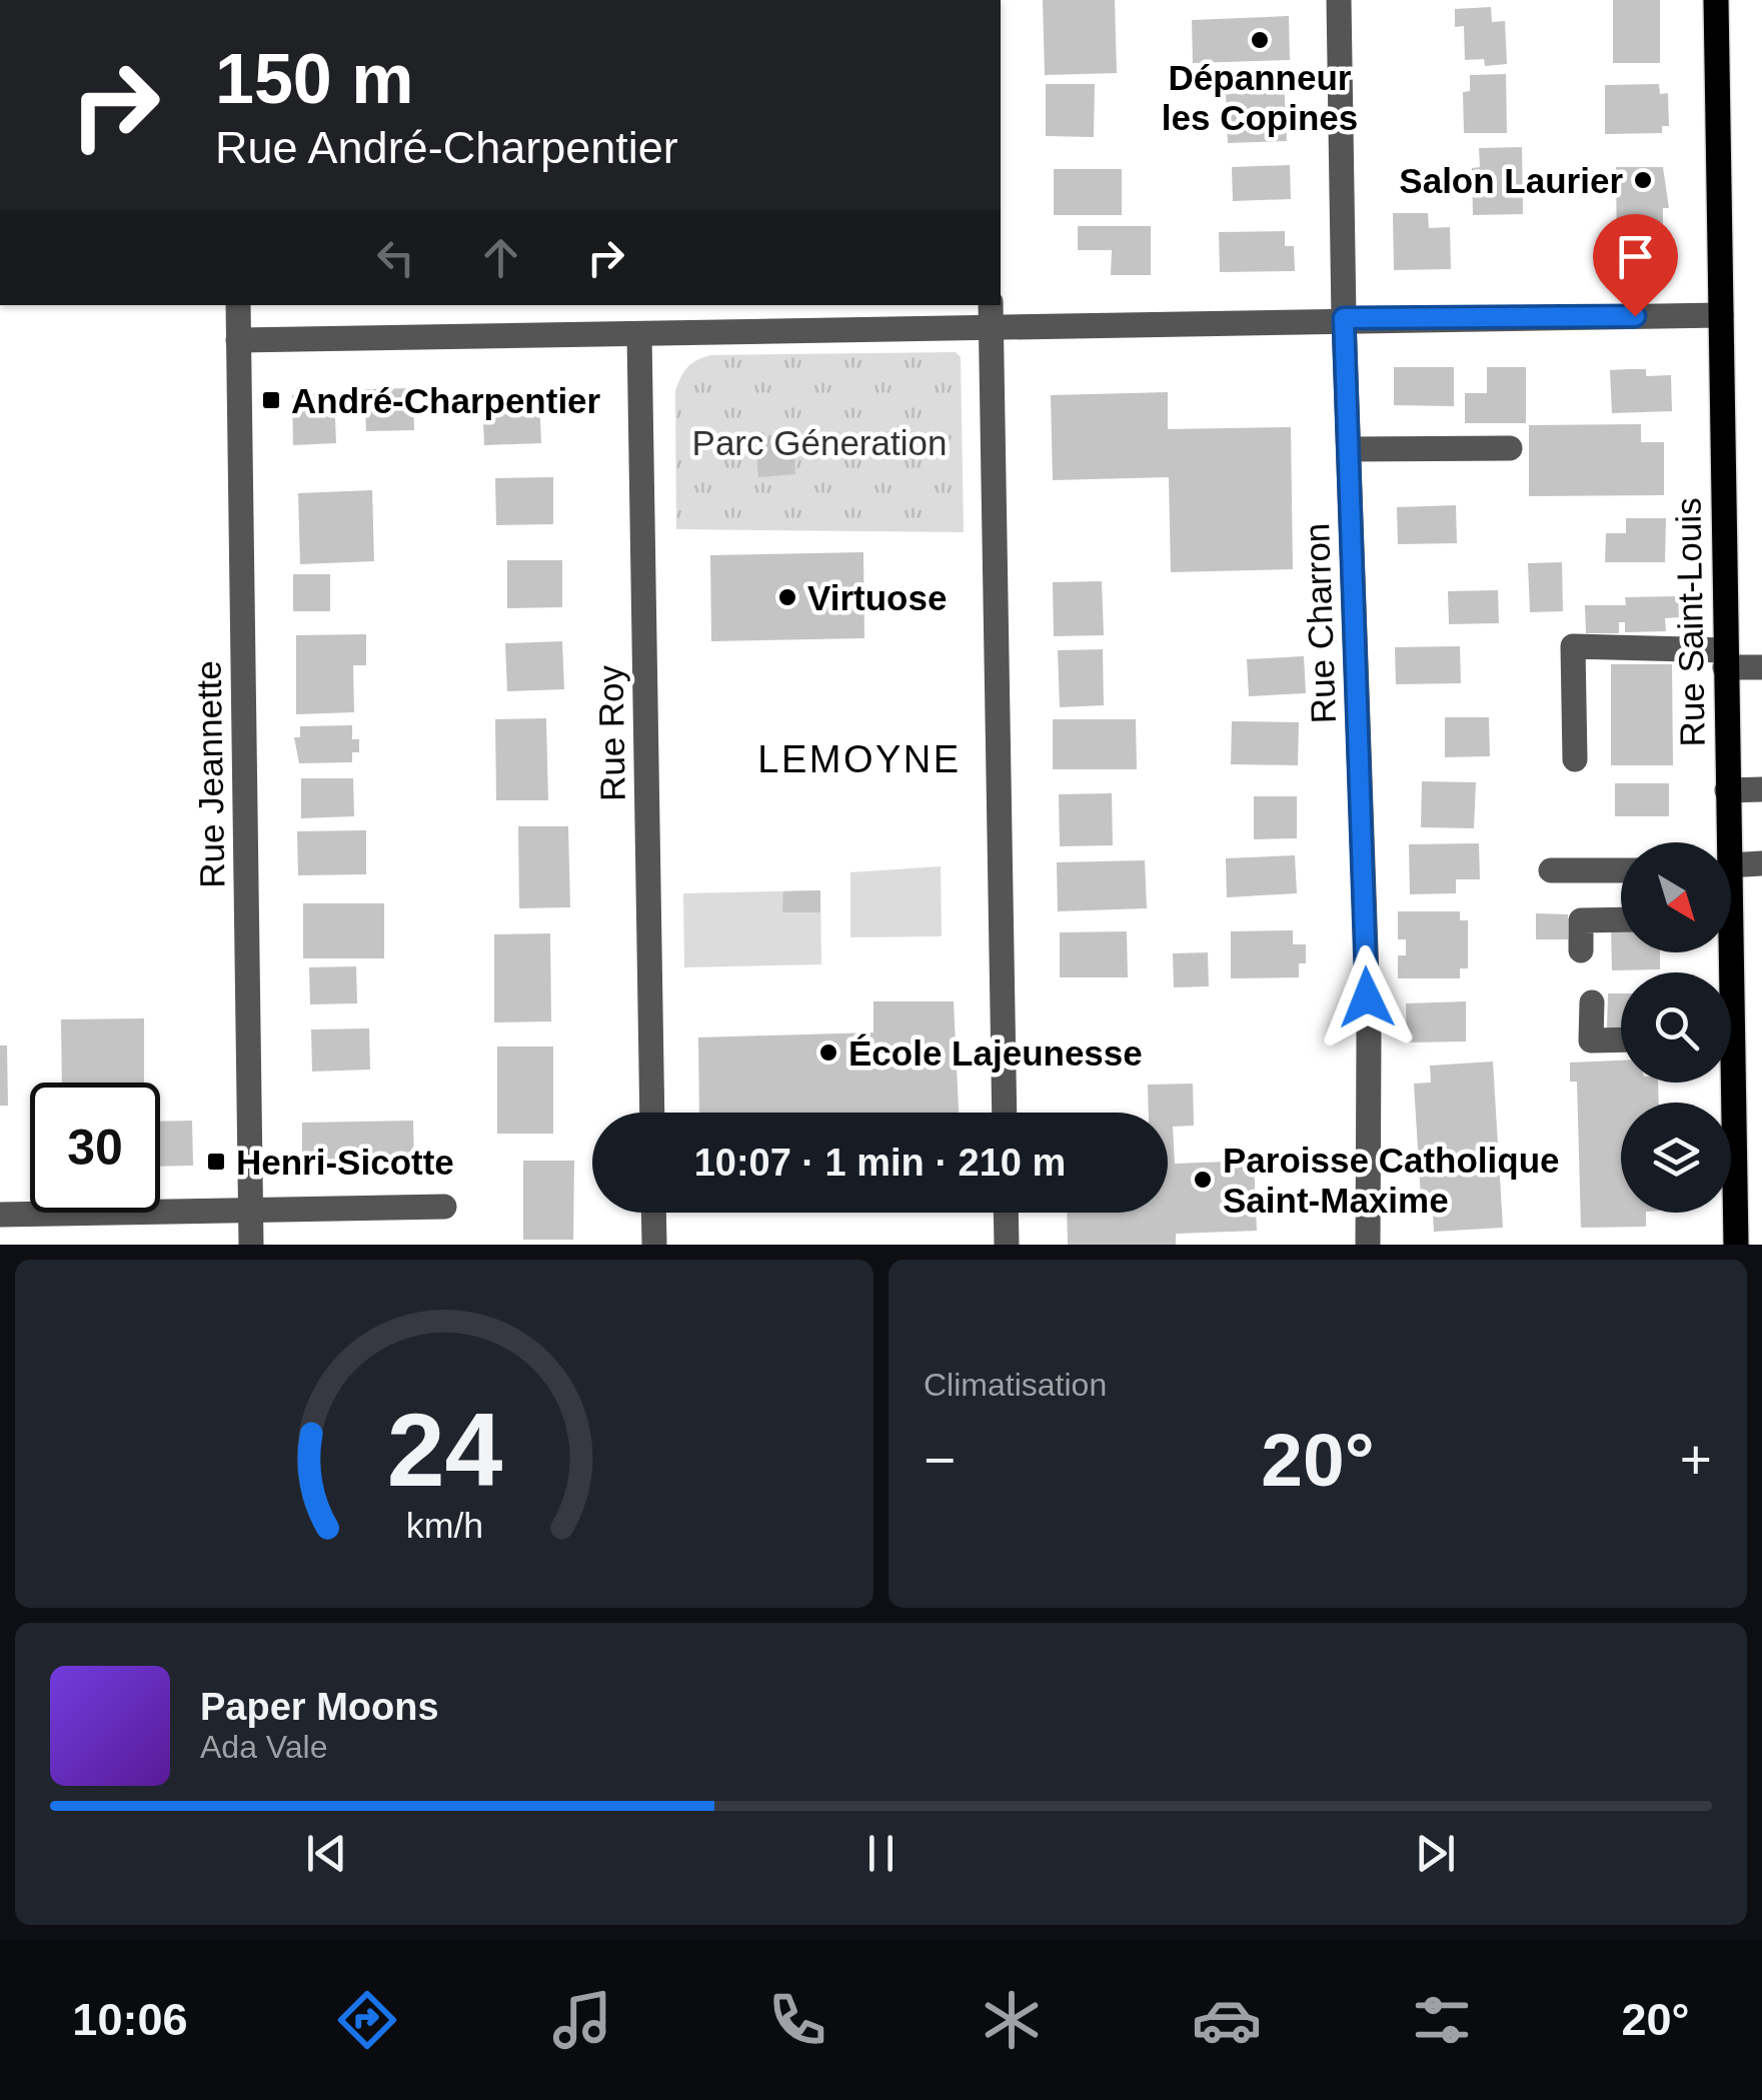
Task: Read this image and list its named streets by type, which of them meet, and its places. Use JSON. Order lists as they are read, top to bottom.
{
  "streets": {
    "main road": ["Rue Saint-Louis"],
    "street": ["Rue Charron", "Rue Roy", "Rue Jeannette"]
  },
  "districts": ["LEMOYNE"],
  "parks": ["Parc Géneration"],
  "places": {
    "other": [
      "Dépanneur les Copines",
      "Salon Laurier",
      "Virtuose",
      "École Lajeunesse",
      "Paroisse Catholique Saint-Maxime"
    ],
    "transit": ["André-Charpentier", "Henri-Sicotte"]
  },
  "north": "bottom right",
  "page": {
    "turn": ["150 m", "Rue André-Charpentier"],
    "limit": "30",
    "trip": "10:07 · 1 min · 210 m",
    "tile": "Climatisation",
    "heat": ["−", "20°", "+"],
    "song": ["Paper Moons", "Ada Vale"],
    "tabs": ["10:06", "20°"],
    "gauge": ["24", "km/h"]
  }
}
